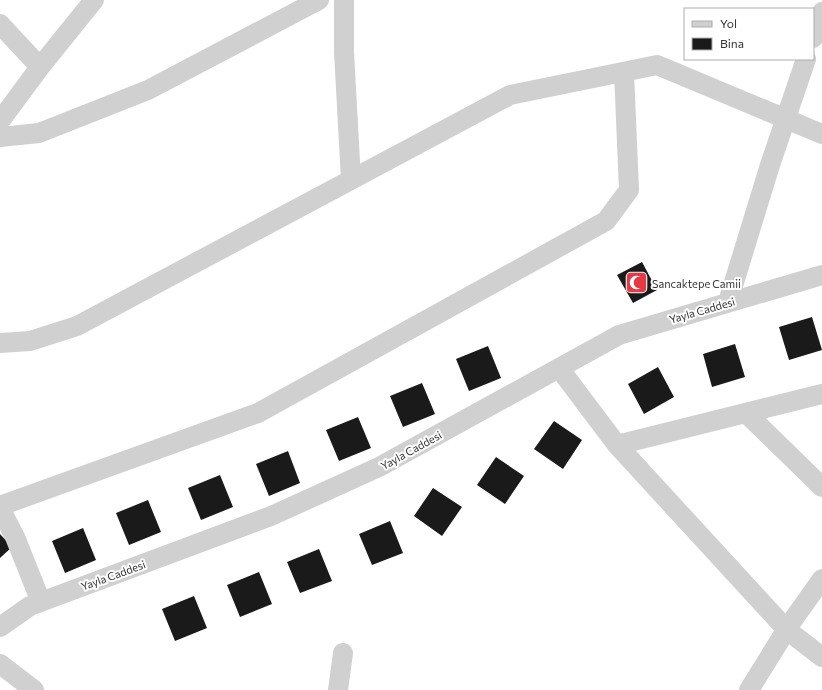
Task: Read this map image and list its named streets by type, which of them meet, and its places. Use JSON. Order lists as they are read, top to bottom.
{
  "streets": {
    "street": ["Yayla Caddesi"]
  },
  "places": {
    "mosque": ["Sancaktepe Camii"]
  },
  "legend": ["Yol", "Bina"]
}
